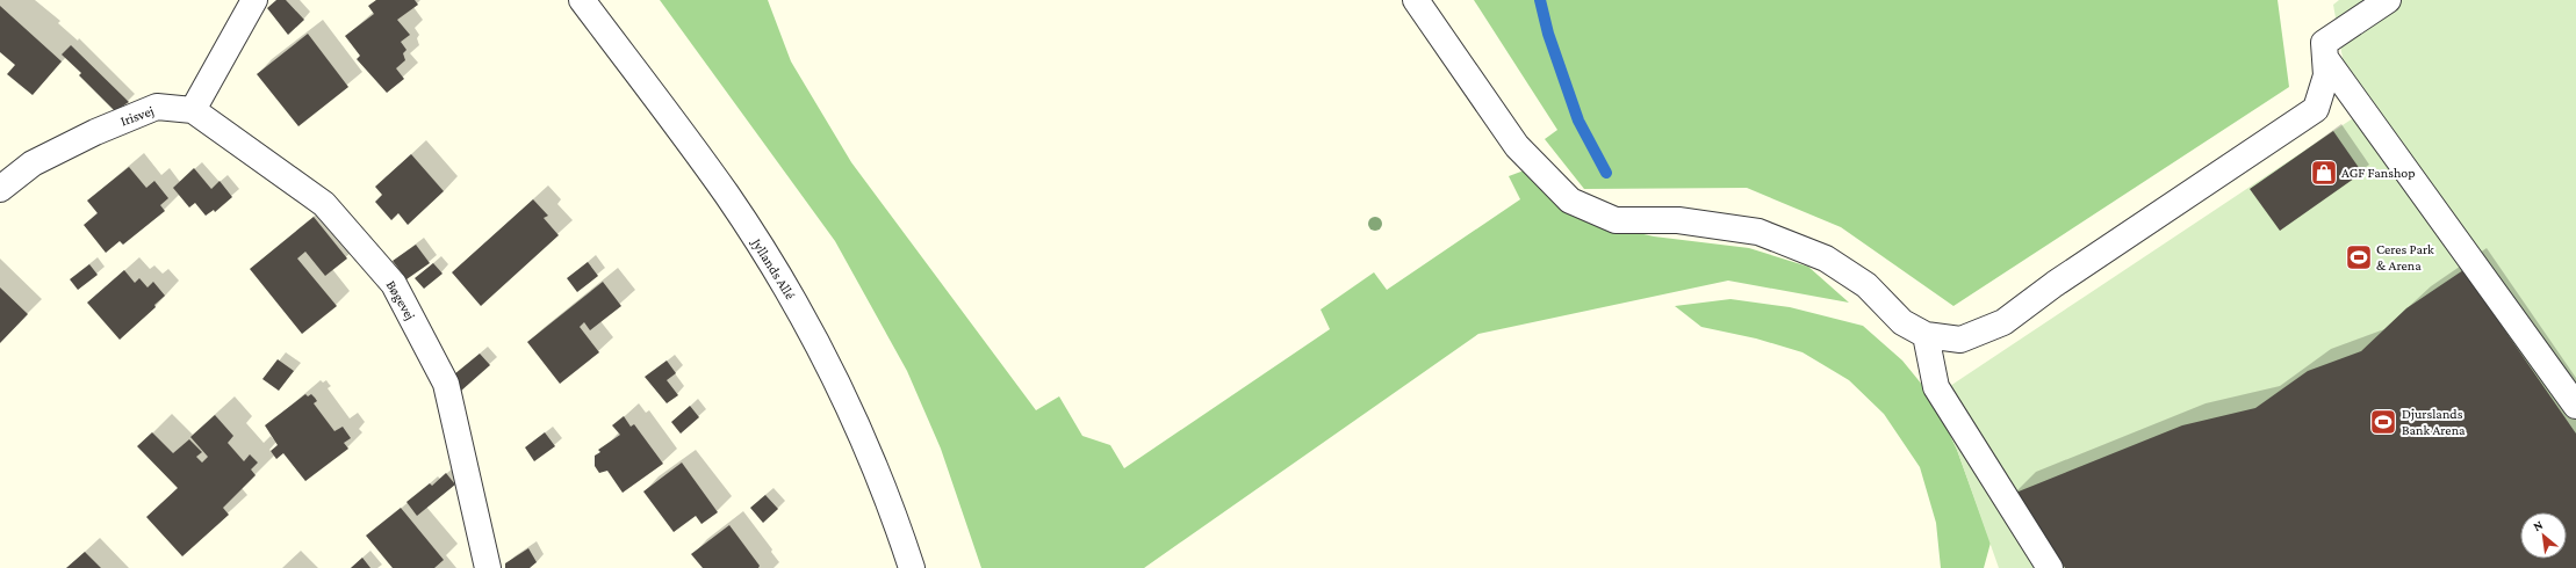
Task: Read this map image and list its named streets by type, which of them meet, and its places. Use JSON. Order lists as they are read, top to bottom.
{
  "streets": {
    "street": ["Irisvej", "Jyllands Allé", "Bøgevej"]
  },
  "crossings": [
    ["Irisvej", "Bøgevej"]
  ],
  "places": {
    "shop": ["AGF Fanshop"],
    "sports": ["Ceres Park & Arena", "Djurslands Bank Arena"]
  },
  "north": "top left"
}
